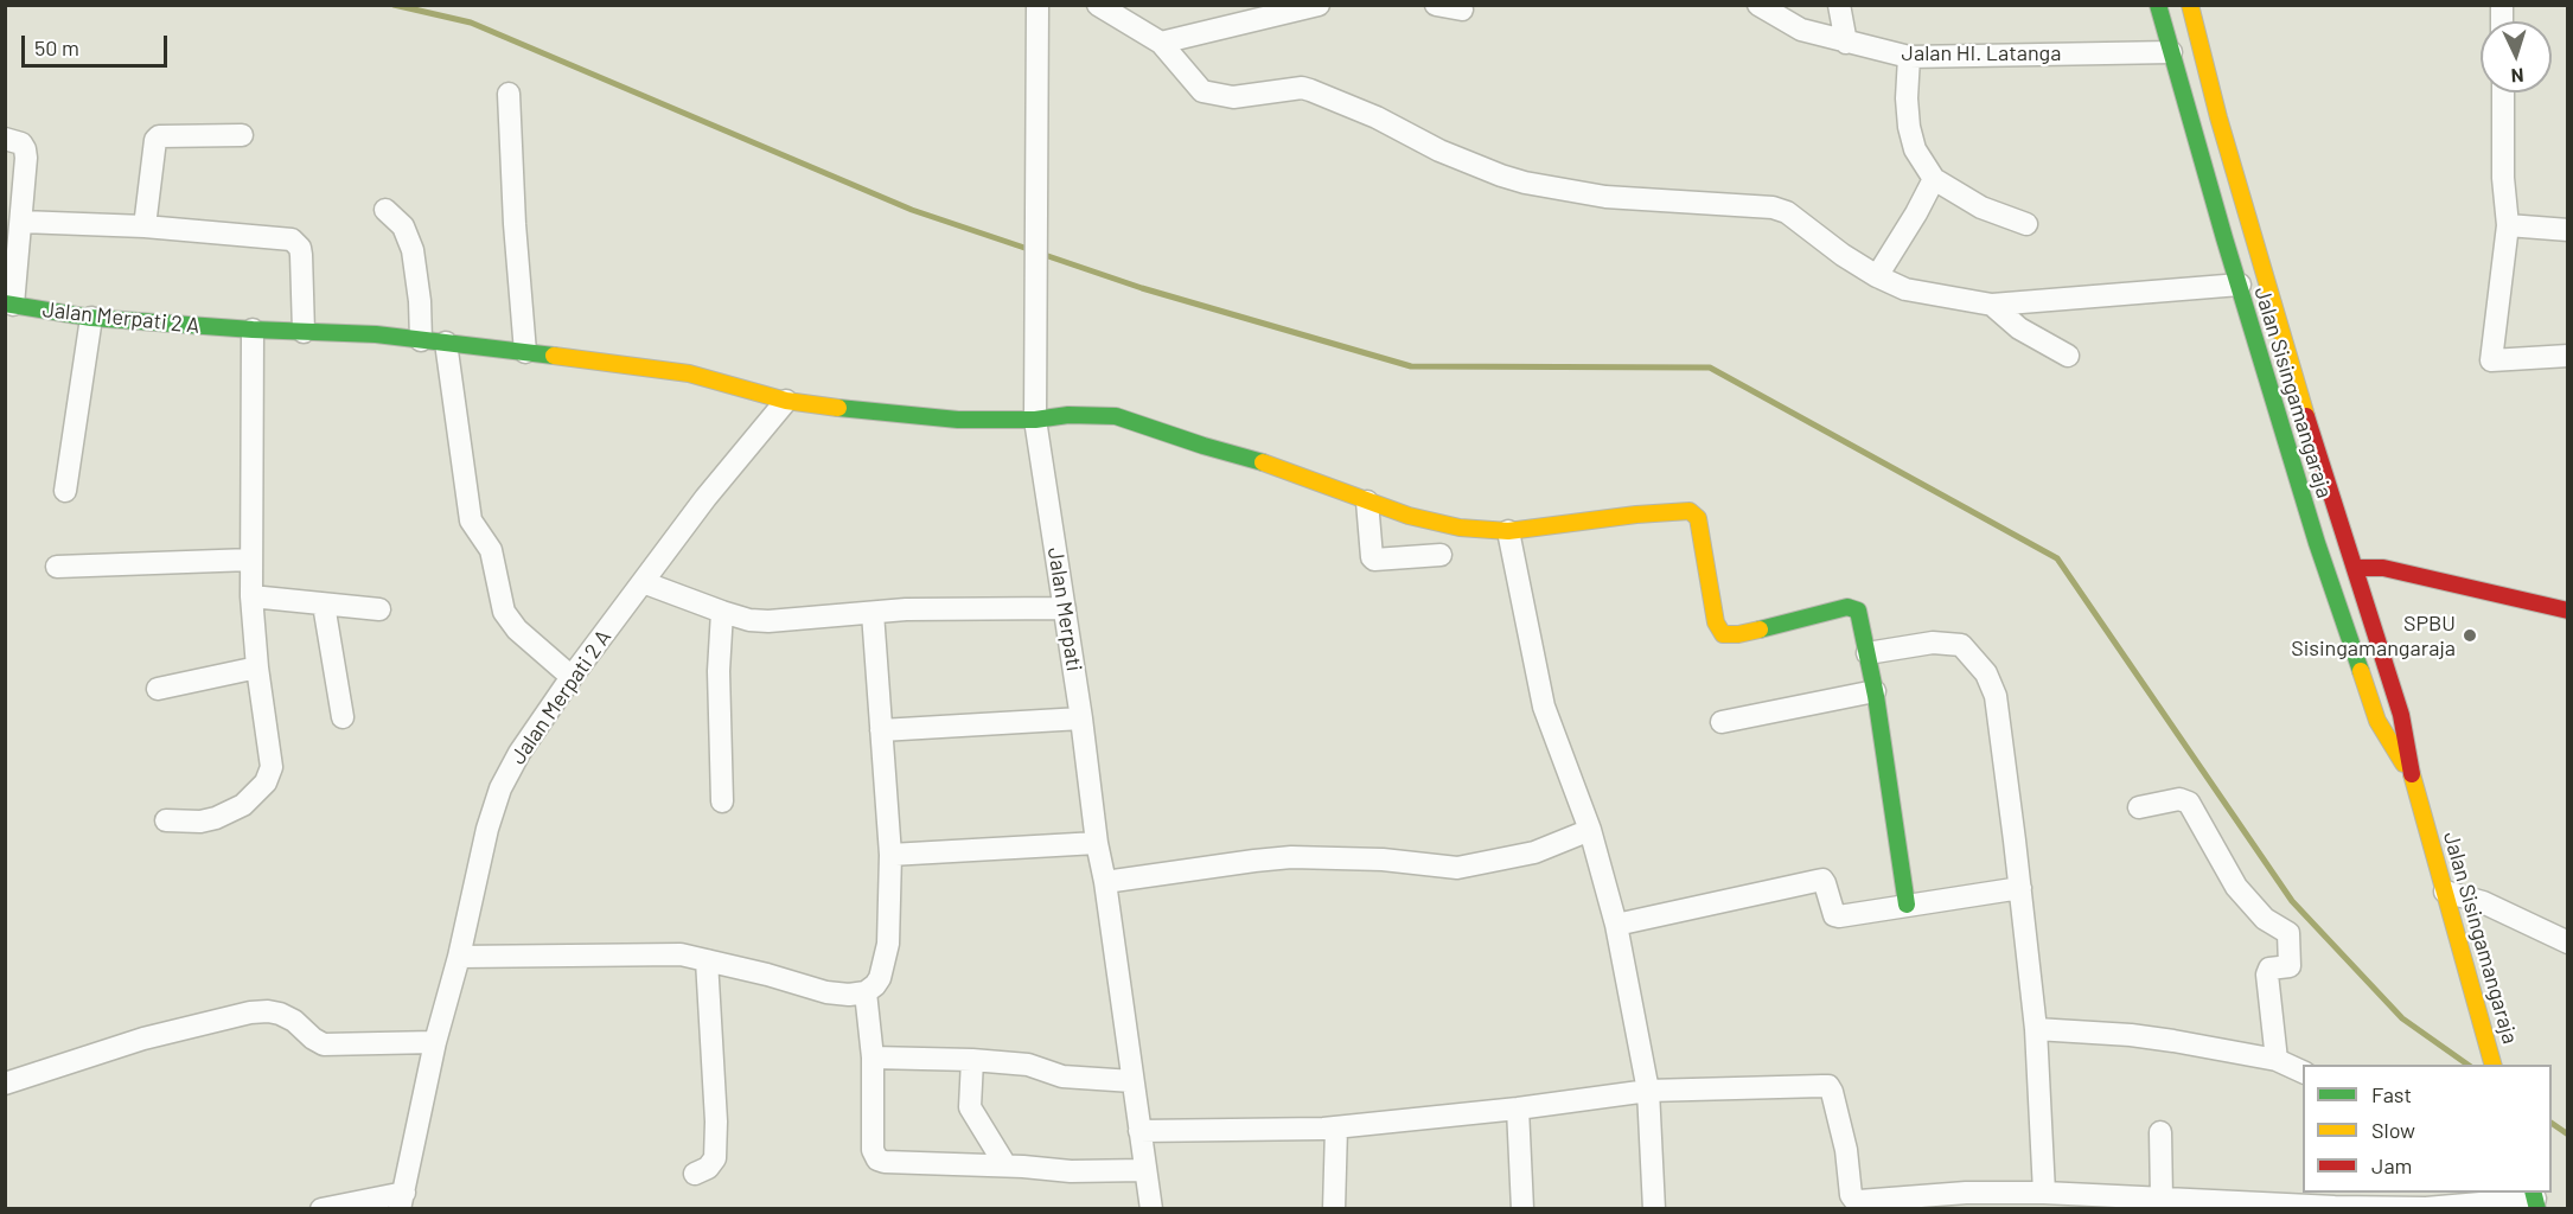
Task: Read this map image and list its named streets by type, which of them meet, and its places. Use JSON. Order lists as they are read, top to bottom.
{
  "streets": {
    "street": [
      "Jalan HI. Latanga",
      "Jalan Merpati 2 A",
      "Jalan Sisingamangaraja",
      "Jalan Merpati"
    ]
  },
  "crossings": [
    ["Jalan HI. Latanga", "Jalan Sisingamangaraja"],
    ["Jalan Merpati 2 A", "Jalan Merpati"]
  ],
  "places": ["SPBU Sisingamangaraja"],
  "legend": ["Fast", "Slow", "Jam"],
  "scale_bar": "50 m",
  "north": "bottom"
}
